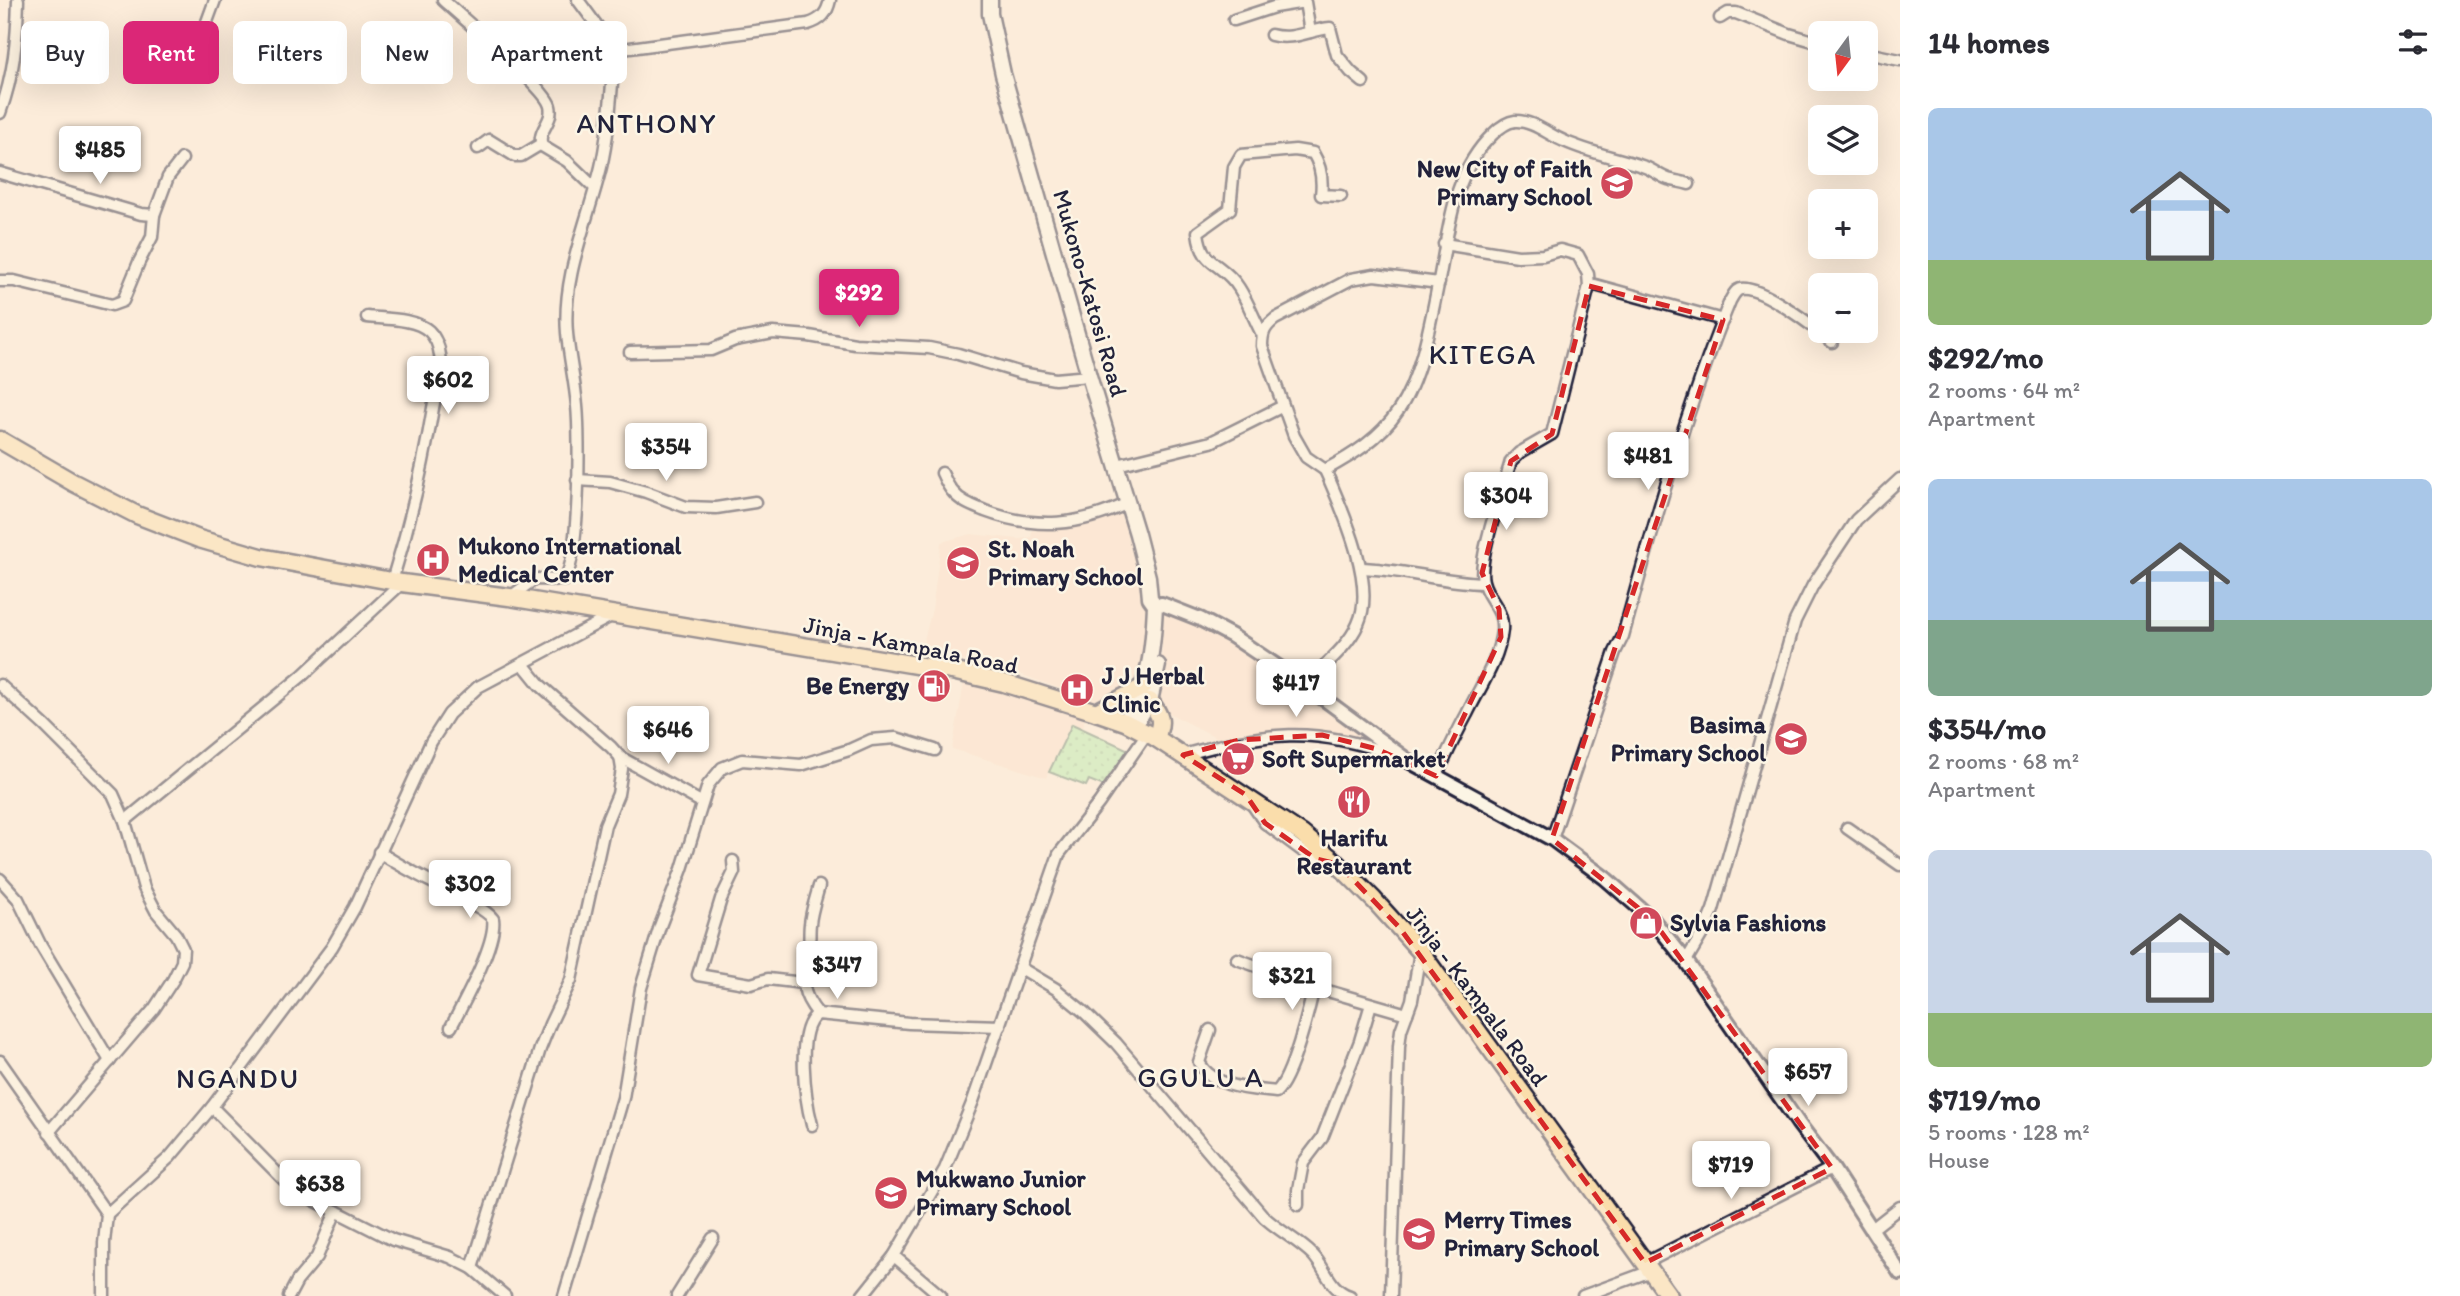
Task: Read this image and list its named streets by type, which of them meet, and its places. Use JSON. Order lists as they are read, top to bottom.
{
  "streets": {
    "highway": ["Jinja - Kampala Road"],
    "main road": ["Mukono-Katosi Road"]
  },
  "crossings": [
    ["Mukono-Katosi Road", "Jinja - Kampala Road"]
  ],
  "districts": [
    "ANTHONY",
    "KITEGA",
    "GGULU A",
    "NGANDU"
  ],
  "places": {
    "school or university": [
      "New City of Faith Primary School",
      "St. Noah Primary School",
      "Basima Primary School",
      "Mukwano Junior Primary School",
      "Merry Times Primary School"
    ],
    "hospital": ["Mukono International Medical Center", "J J Herbal Clinic"],
    "fuel station": ["Be Energy"],
    "supermarket": ["Soft Supermarket"],
    "restaurant": ["Harifu Restaurant"],
    "shop": ["Sylvia Fashions"]
  },
  "north": "bottom",
  "page": {
    "heading": "14 homes",
    "map_buttons": ["+", "−"],
    "chip": [
      "Buy",
      "Rent",
      "Filters",
      "New",
      "Apartment"
    ],
    "list": [
      {
        "name": "$292/mo",
        "note": "2 rooms · 64 m² · Apartment"
      },
      {
        "name": "$354/mo",
        "note": "2 rooms · 68 m² · Apartment"
      },
      {
        "name": "$719/mo",
        "note": "5 rooms · 128 m² · House"
      }
    ],
    "price": [
      "$485",
      "$292",
      "$602",
      "$354",
      "$481",
      "$304",
      "$417",
      "$646",
      "$302",
      "$347",
      "$321",
      "$657",
      "$719",
      "$638"
    ]
  }
}
